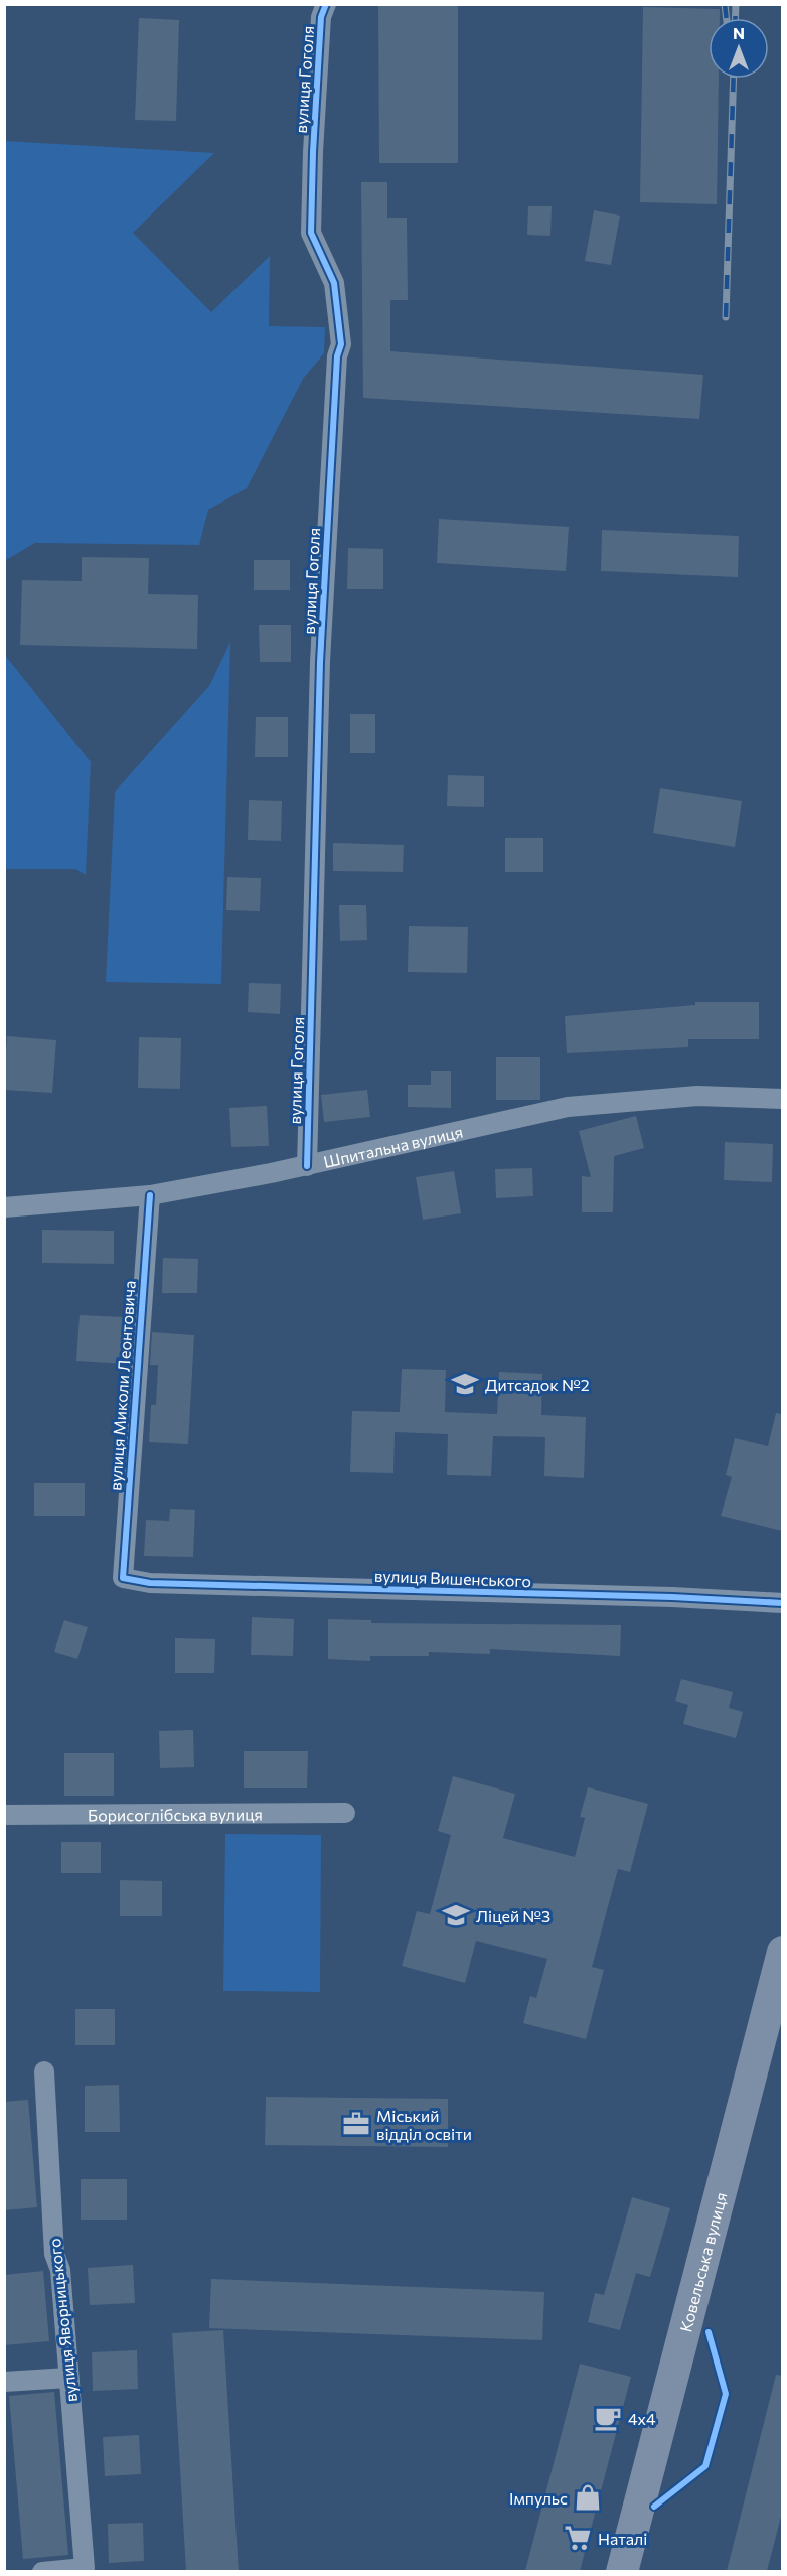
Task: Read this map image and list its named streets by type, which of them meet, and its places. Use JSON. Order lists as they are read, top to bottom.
{
  "streets": {
    "main road": ["Ковельська вулиця"],
    "street": [
      "вулиця Гоголя",
      "Шпитальна вулиця",
      "вулиця Миколи Леонтовича",
      "вулиця Вишенського",
      "Борисоглібська вулиця",
      "вулиця Яворницького"
    ]
  },
  "crossings": [
    ["вулиця Гоголя", "Шпитальна вулиця"],
    ["Шпитальна вулиця", "вулиця Миколи Леонтовича"],
    ["вулиця Миколи Леонтовича", "вулиця Вишенського"]
  ],
  "places": {
    "school or university": ["Дитсадок №2", "Ліцей №3"],
    "office": ["Міський відділ освіти"],
    "cafe": ["4x4"],
    "shop": ["Імпульс"],
    "supermarket": ["Наталі"]
  },
  "north": "top"
}
